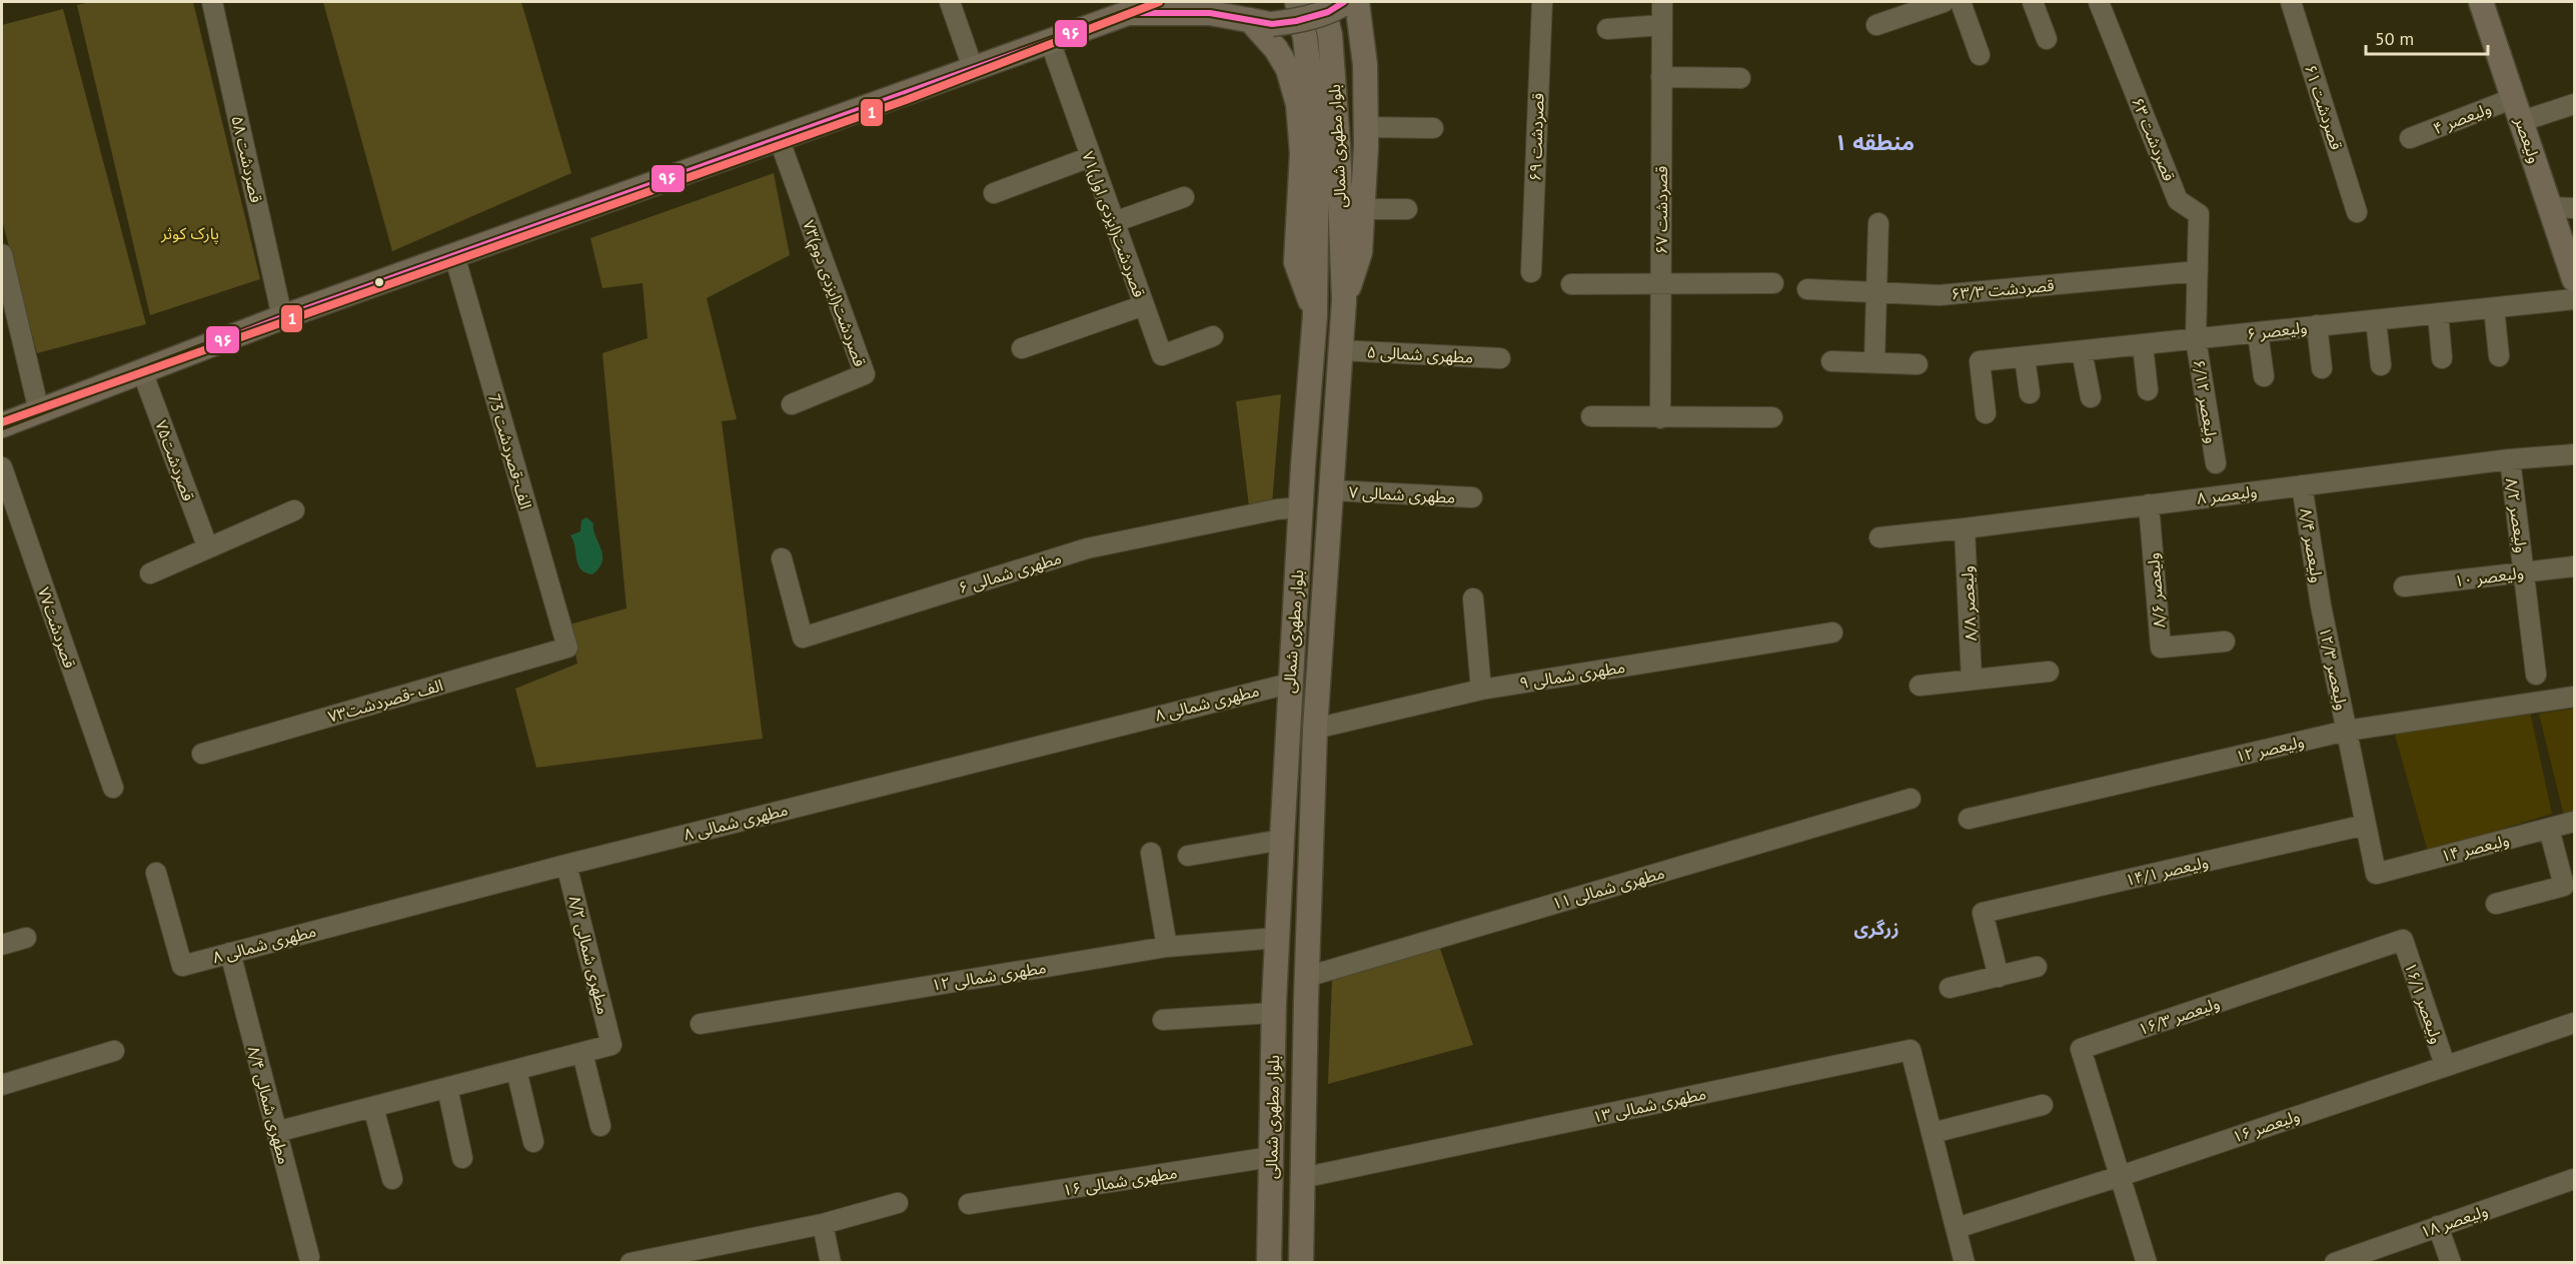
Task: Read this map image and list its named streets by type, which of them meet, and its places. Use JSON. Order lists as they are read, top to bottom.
{
  "streets": {
    "main road": ["ولیعصر", "بلوار مطهرى شمالى"],
    "street": [
      "۶۱ قصردشت",
      "۴ ولیعصر",
      "۶۹ قصردشت",
      "۶۳ قصردشت",
      "قصردشت ۵۸",
      "۶۷ قصردشت",
      "۷۱قصردشت(ایزدی اول)",
      "۶۳/۳ قصردشت",
      "۷۳قصردشت(ایزدی دوم)",
      "۶ ولیعصر",
      "۵ مطهری شمالی",
      "۶/۱۲ ولیعصر",
      "73 الف-قصردشت",
      "قصردشت۷۵",
      "۷ مطهری شمالی",
      "۸ ولیعصر",
      "۸/۲ ولیعصر",
      "۸/۴ ولیعصر",
      "۶ مطهری شمالی",
      "۱۰ ولیعصر",
      "۸/۶ ولیعصر",
      "۸/۸ ولیعصر",
      "قصردشت۷۷",
      "۱۲/۳ ولیعصر",
      "۹ مطهری شمالی",
      "الف -قصردشت۷۳",
      "۸ مطهری شمالی",
      "۱۲ ولیعصر",
      "۱۴ ولیعصر",
      "۱۴/۱ ولیعصر",
      "۱۱ مطهری شمالی",
      "۸/۲ مطهری شمالی",
      "۱۲ مطهری شمالی",
      "۱۶/۱ ولیعصر",
      "۱۶/۳ ولیعصر",
      "۸/۴ مطهری شمالی",
      "۱۳ مطهری شمالی",
      "۱۶ ولیعصر",
      "۱۶ مطهری شمالی",
      "۱۸ ولیعصر"
    ]
  },
  "crossings": [
    ["۴ ولیعصر", "ولیعصر"],
    ["۶۳ قصردشت", "۶۳/۳ قصردشت"],
    ["۶۳ قصردشت", "۶/۱۲ ولیعصر"],
    ["بلوار مطهرى شمالى", "۵ مطهری شمالی"],
    ["بلوار مطهرى شمالى", "۷ مطهری شمالی"],
    ["بلوار مطهرى شمالى", "۶ مطهری شمالی"],
    ["بلوار مطهرى شمالى", "۹ مطهری شمالی"],
    ["بلوار مطهرى شمالى", "۸ مطهری شمالی"],
    ["بلوار مطهرى شمالى", "۱۱ مطهری شمالی"],
    ["بلوار مطهرى شمالى", "۱۲ مطهری شمالی"],
    ["بلوار مطهرى شمالى", "۱۳ مطهری شمالی"],
    ["بلوار مطهرى شمالى", "۱۶ مطهری شمالی"],
    ["۶۳/۳ قصردشت", "۶/۱۲ ولیعصر"],
    ["۶ ولیعصر", "۶/۱۲ ولیعصر"],
    ["73 الف-قصردشت", "الف -قصردشت۷۳"],
    ["۸ ولیعصر", "۸/۲ ولیعصر"],
    ["۸ ولیعصر", "۸/۴ ولیعصر"],
    ["۸ ولیعصر", "۸/۶ ولیعصر"],
    ["۸ ولیعصر", "۸/۸ ولیعصر"],
    ["۸/۲ ولیعصر", "۱۰ ولیعصر"],
    ["۸/۴ ولیعصر", "۱۲/۳ ولیعصر"],
    ["۱۲/۳ ولیعصر", "۱۲ ولیعصر"],
    ["۱۲/۳ ولیعصر", "۱۴ ولیعصر"],
    ["۱۲/۳ ولیعصر", "۱۴/۱ ولیعصر"],
    ["۸ مطهری شمالی", "۸/۲ مطهری شمالی"],
    ["۸ مطهری شمالی", "۸/۴ مطهری شمالی"],
    ["۱۴ ولیعصر", "۱۴/۱ ولیعصر"],
    ["۱۶/۱ ولیعصر", "۱۶/۳ ولیعصر"],
    ["۱۶/۱ ولیعصر", "۱۶ ولیعصر"],
    ["۱۶/۳ ولیعصر", "۱۶ ولیعصر"]
  ],
  "districts": ["منطقه ۱", "زرگری"],
  "parks": ["پارک کوثر"],
  "lines": ["transit line 1", "transit line ۹۶"],
  "scale_bar": "50 m"
}
